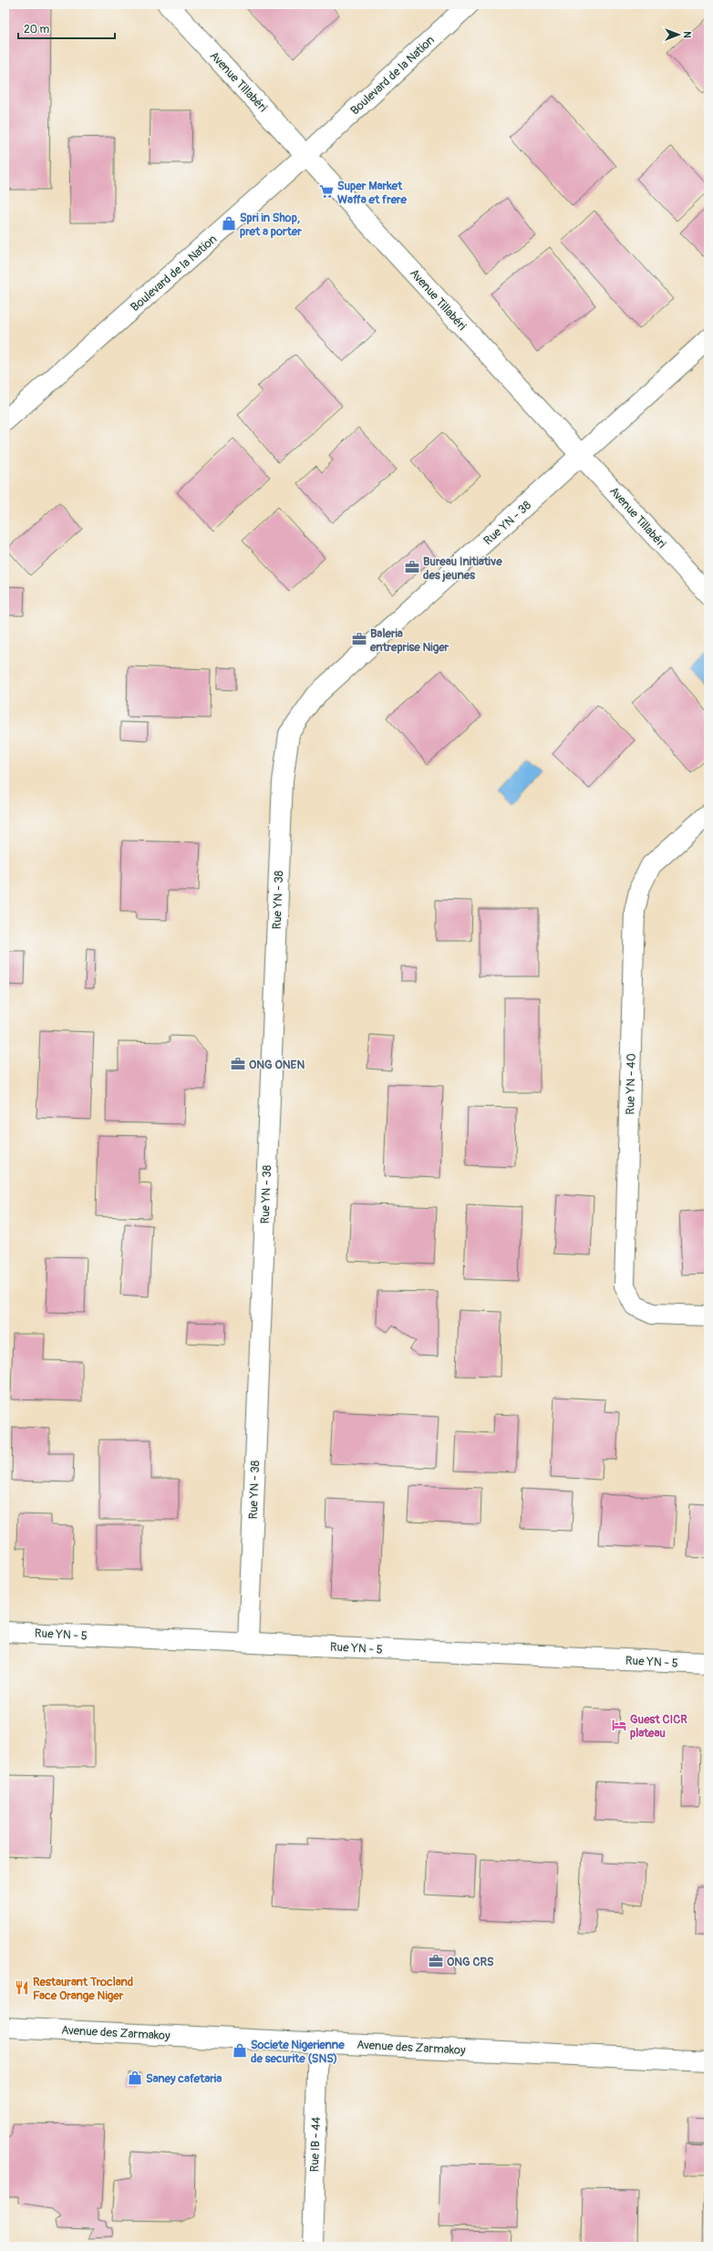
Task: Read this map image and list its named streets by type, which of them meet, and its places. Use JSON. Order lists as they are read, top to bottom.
{
  "streets": {
    "street": [
      "Boulevard de la Nation",
      "Avenue Tillabéri",
      "Rue YN - 38",
      "Rue YN - 40",
      "Rue YN - 5",
      "Avenue des Zarmakoy",
      "Rue IB - 44"
    ]
  },
  "crossings": [
    ["Boulevard de la Nation", "Avenue Tillabéri"],
    ["Avenue Tillabéri", "Rue YN - 38"],
    ["Rue YN - 38", "Rue YN - 5"],
    ["Avenue des Zarmakoy", "Rue IB - 44"]
  ],
  "places": {
    "supermarket": ["Super Market Waffa et frere"],
    "shop": ["Spri in Shop, pret a porter", "Societe Nigerienne de securite (SNS)", "Saney cafetaria"],
    "office": [
      "Bureau Initiative des jeunes",
      "Baleria entreprise Niger",
      "ONG ONEN",
      "ONG CRS"
    ],
    "hotel": ["Guest CICR plateau"],
    "restaurant": ["Restaurant Trocland Face Orange Niger"]
  },
  "scale_bar": "20 m",
  "north": "right"
}
